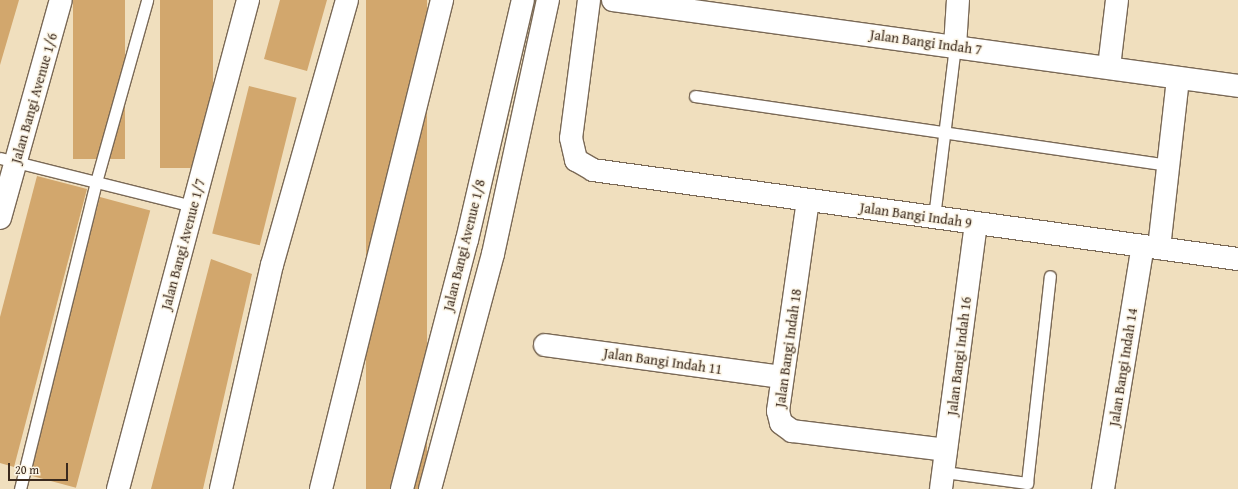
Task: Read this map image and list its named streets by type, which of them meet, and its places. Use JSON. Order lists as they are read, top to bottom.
{
  "streets": {
    "street": [
      "Jalan Bangi Indah 7",
      "Jalan Bangi Avenue 1/6",
      "Jalan Bangi Indah 9",
      "Jalan Bangi Avenue 1/7",
      "Jalan Bangi Avenue 1/8",
      "Jalan Bangi Indah 18",
      "Jalan Bangi Indah 16",
      "Jalan Bangi Indah 11",
      "Jalan Bangi Indah 14"
    ]
  },
  "crossings": [
    ["Jalan Bangi Indah 7", "Jalan Bangi Indah 14"],
    ["Jalan Bangi Indah 9", "Jalan Bangi Indah 18"],
    ["Jalan Bangi Indah 9", "Jalan Bangi Indah 16"],
    ["Jalan Bangi Indah 9", "Jalan Bangi Indah 14"],
    ["Jalan Bangi Indah 18", "Jalan Bangi Indah 16"],
    ["Jalan Bangi Indah 18", "Jalan Bangi Indah 11"]
  ],
  "scale_bar": "20 m"
}
